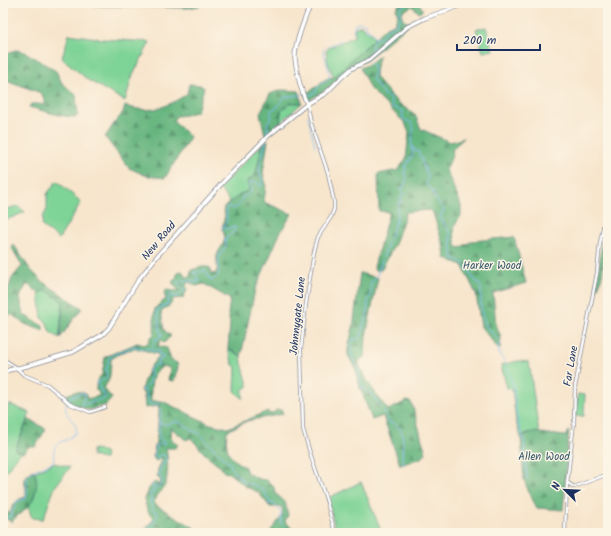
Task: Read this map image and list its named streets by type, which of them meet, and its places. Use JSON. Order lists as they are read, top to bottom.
{
  "streets": {
    "main road": ["New Road"],
    "street": ["Johnnygate Lane", "Far Lane"]
  },
  "crossings": [
    ["New Road", "Johnnygate Lane"]
  ],
  "parks": ["Harker Wood", "Allen Wood"],
  "scale_bar": "200 m",
  "north": "top left"
}
